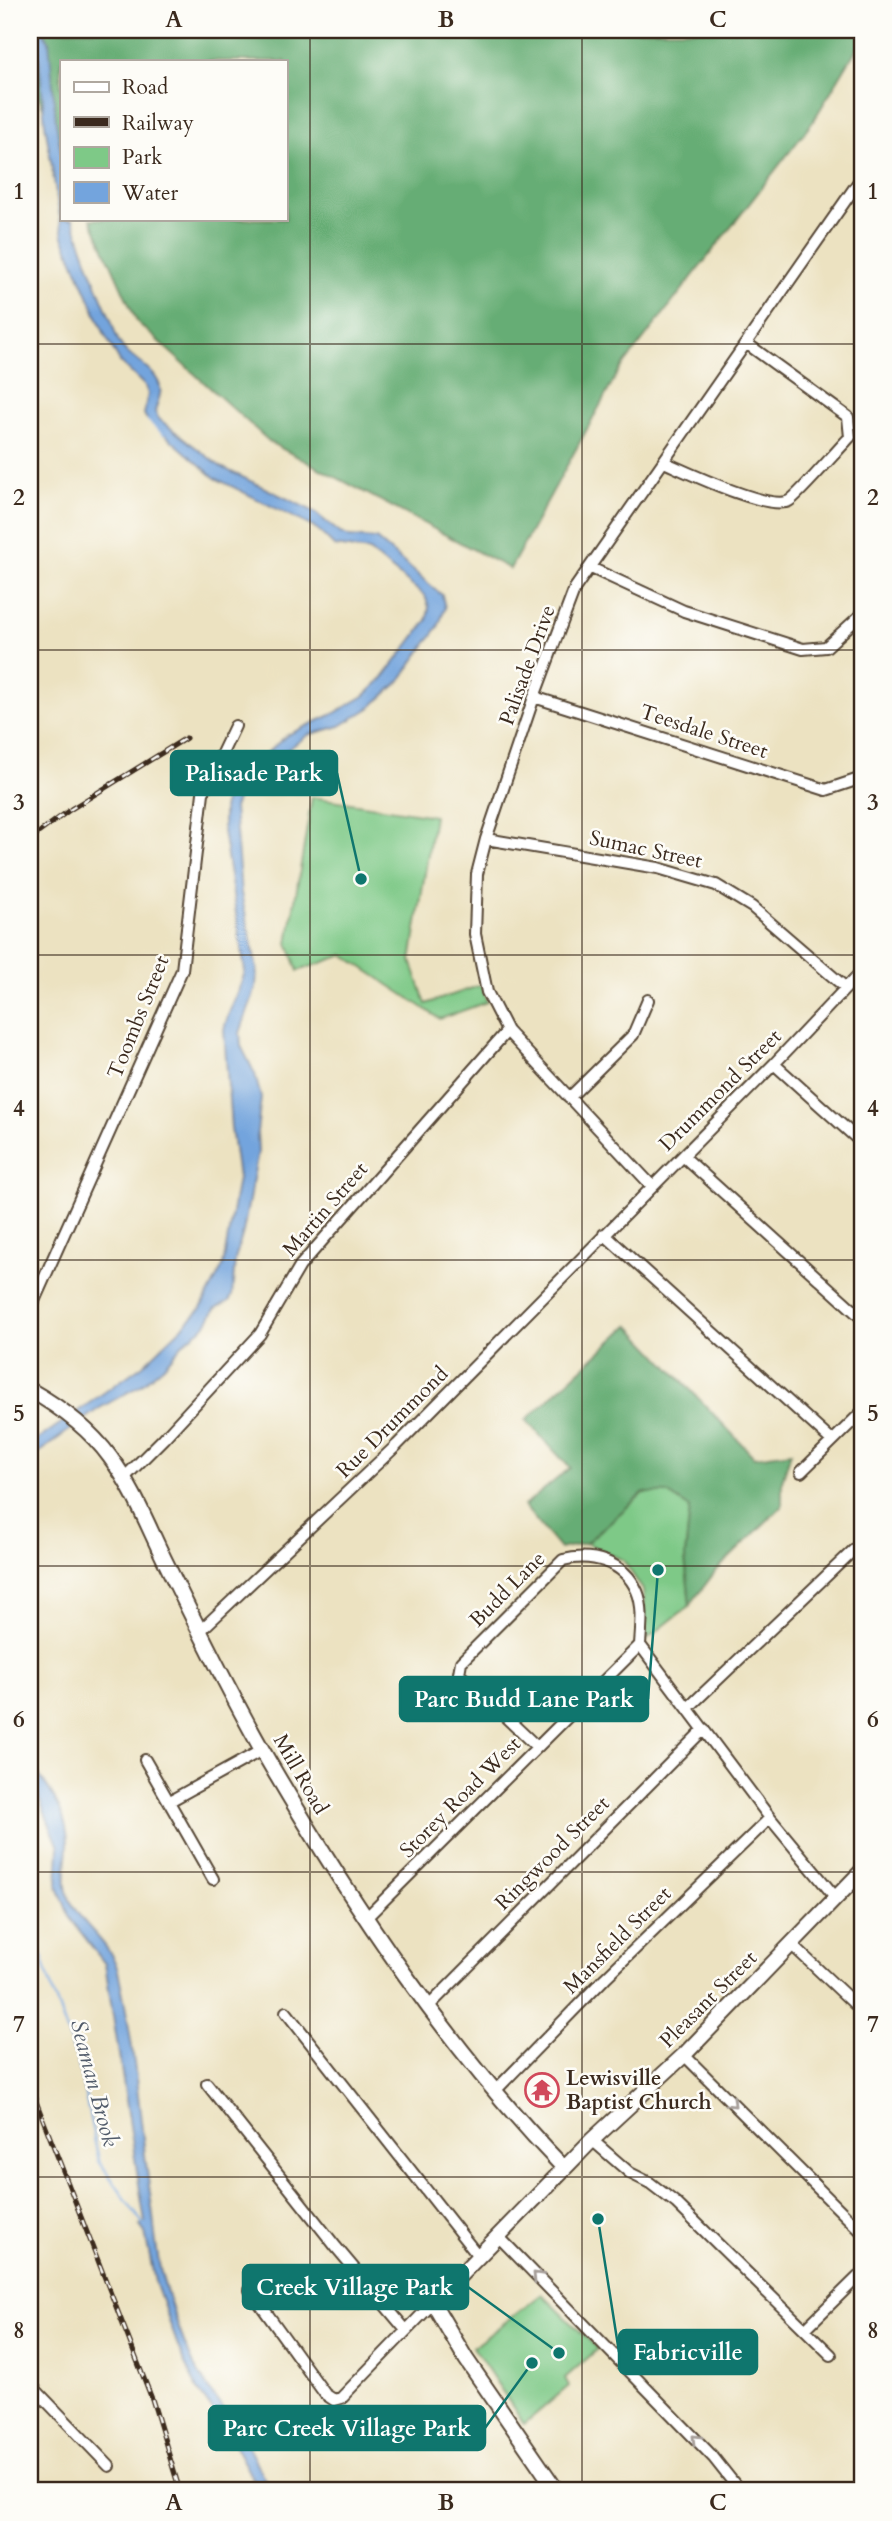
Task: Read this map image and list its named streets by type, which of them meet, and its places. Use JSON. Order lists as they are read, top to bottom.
{
  "streets": {
    "street": [
      "Palisade Drive",
      "Teesdale Street",
      "Sumac Street",
      "Toombs Street",
      "Drummond Street",
      "Martin Street",
      "Rue Drummond",
      "Budd Lane",
      "Mill Road",
      "Storey Road West",
      "Ringwood Street",
      "Mansfield Street",
      "Pleasant Street"
    ]
  },
  "crossings": [
    ["Palisade Drive", "Teesdale Street"],
    ["Palisade Drive", "Sumac Street"],
    ["Palisade Drive", "Drummond Street"],
    ["Palisade Drive", "Martin Street"],
    ["Sumac Street", "Drummond Street"],
    ["Drummond Street", "Rue Drummond"],
    ["Martin Street", "Mill Road"],
    ["Rue Drummond", "Mill Road"],
    ["Budd Lane", "Storey Road West"],
    ["Mill Road", "Storey Road West"],
    ["Mill Road", "Ringwood Street"],
    ["Mill Road", "Mansfield Street"],
    ["Mill Road", "Pleasant Street"]
  ],
  "water": ["Seaman Brook"],
  "places": {
    "other": [
      "Palisade Park",
      "Parc Budd Lane Park",
      "Fabricville",
      "Creek Village Park",
      "Parc Creek Village Park"
    ],
    "temple": ["Lewisville Baptist Church"]
  },
  "legend": [
    "Road",
    "Railway",
    "Park",
    "Water"
  ],
  "grid": {
    "columns": ["A", "B", "C"],
    "rows": [
      "1",
      "2",
      "3",
      "4",
      "5",
      "6",
      "7",
      "8"
    ]
  }
}
